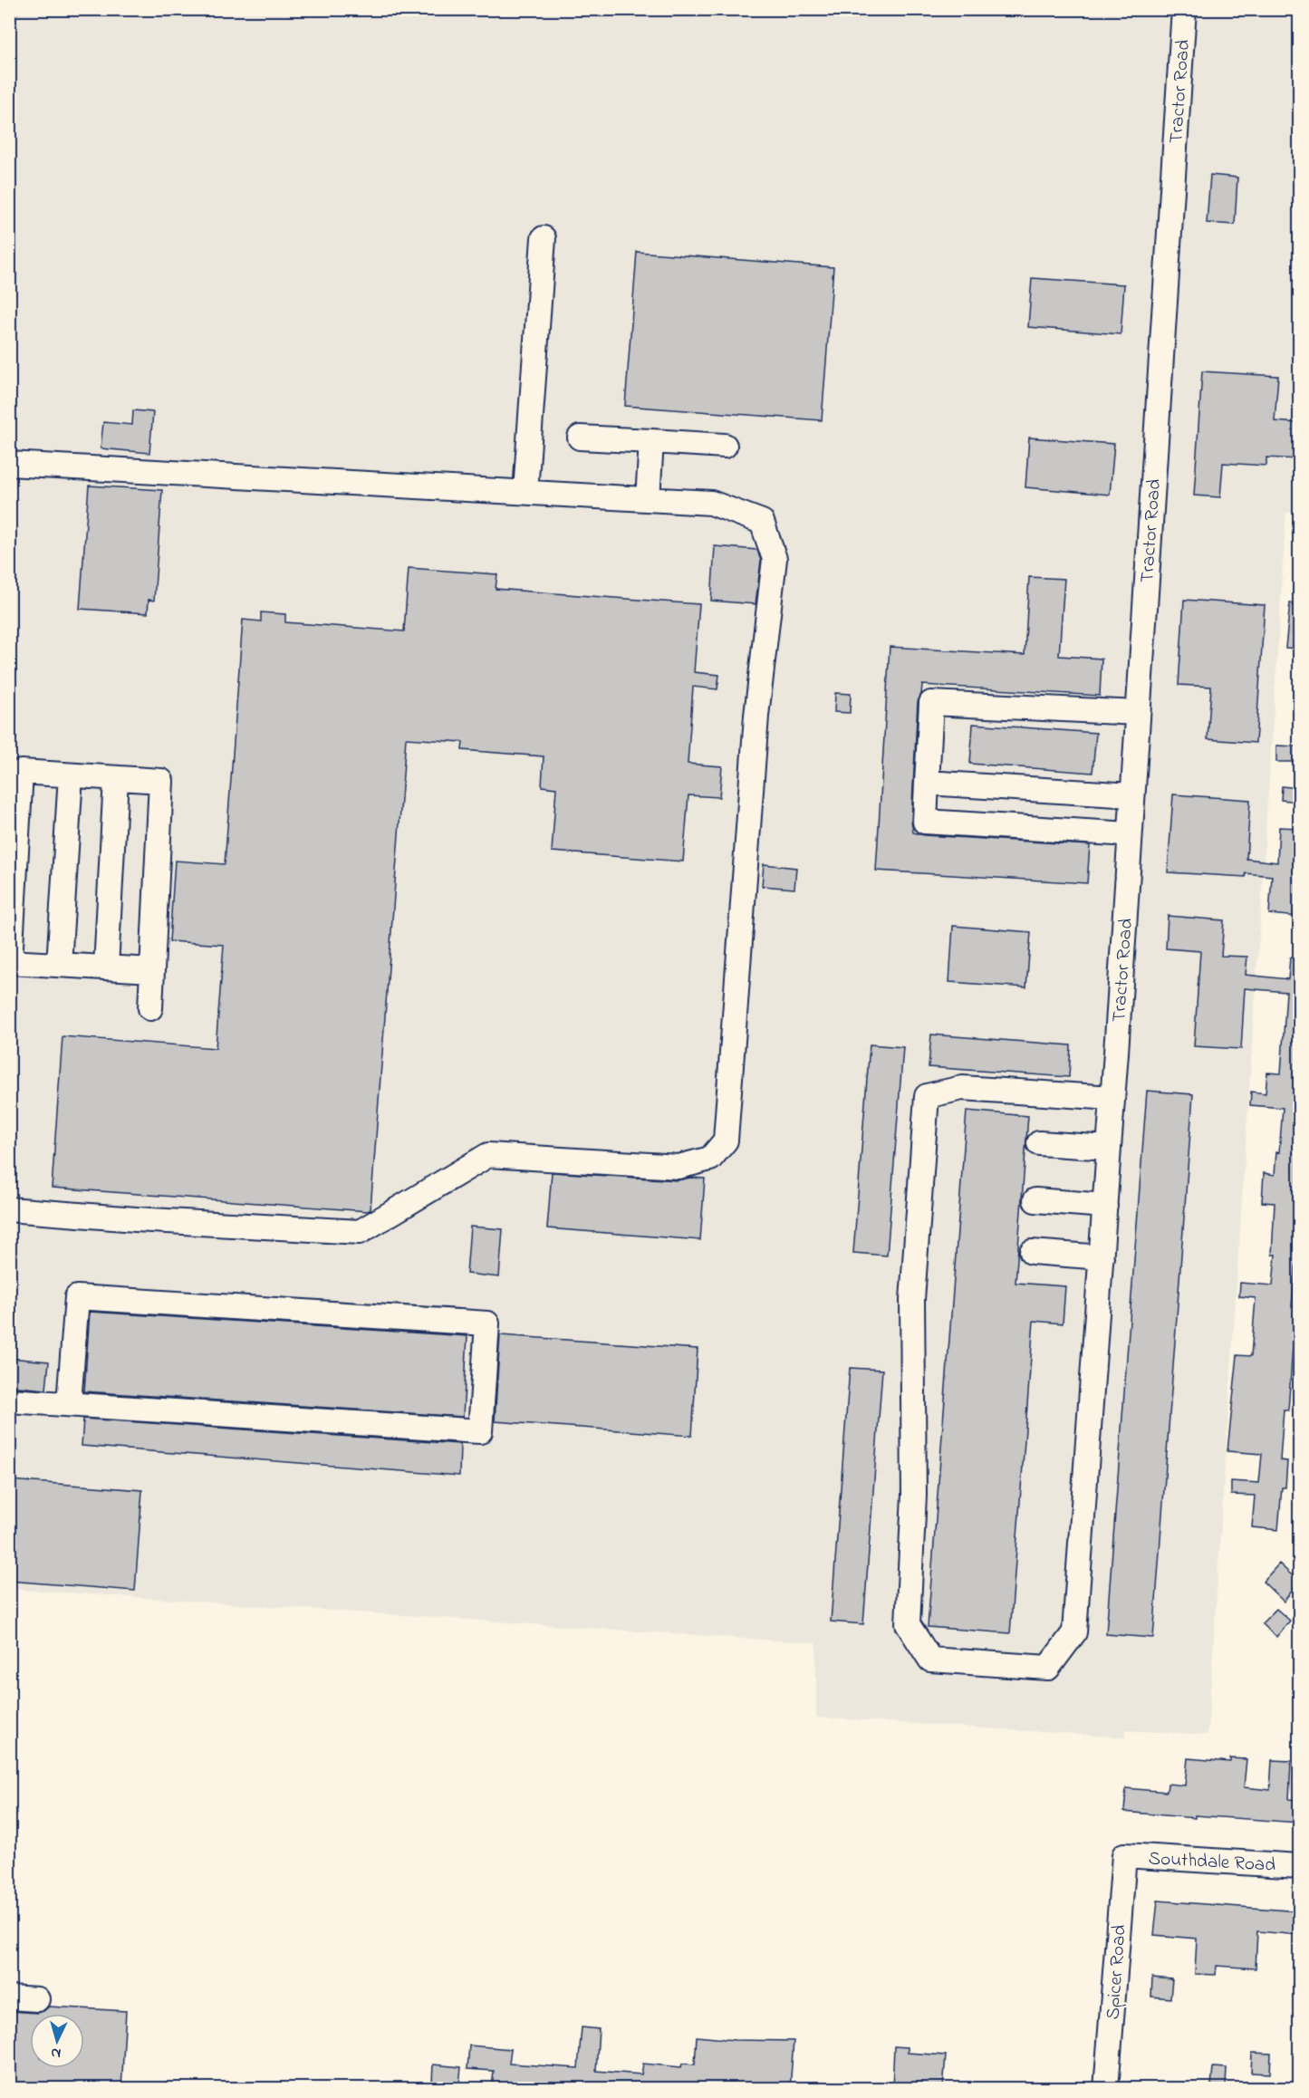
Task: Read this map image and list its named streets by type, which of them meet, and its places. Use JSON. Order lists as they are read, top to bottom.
{
  "streets": {
    "street": ["Tractor Road", "Southdale Road", "Spicer Road"]
  },
  "crossings": [
    ["Southdale Road", "Spicer Road"]
  ],
  "north": "bottom"
}
